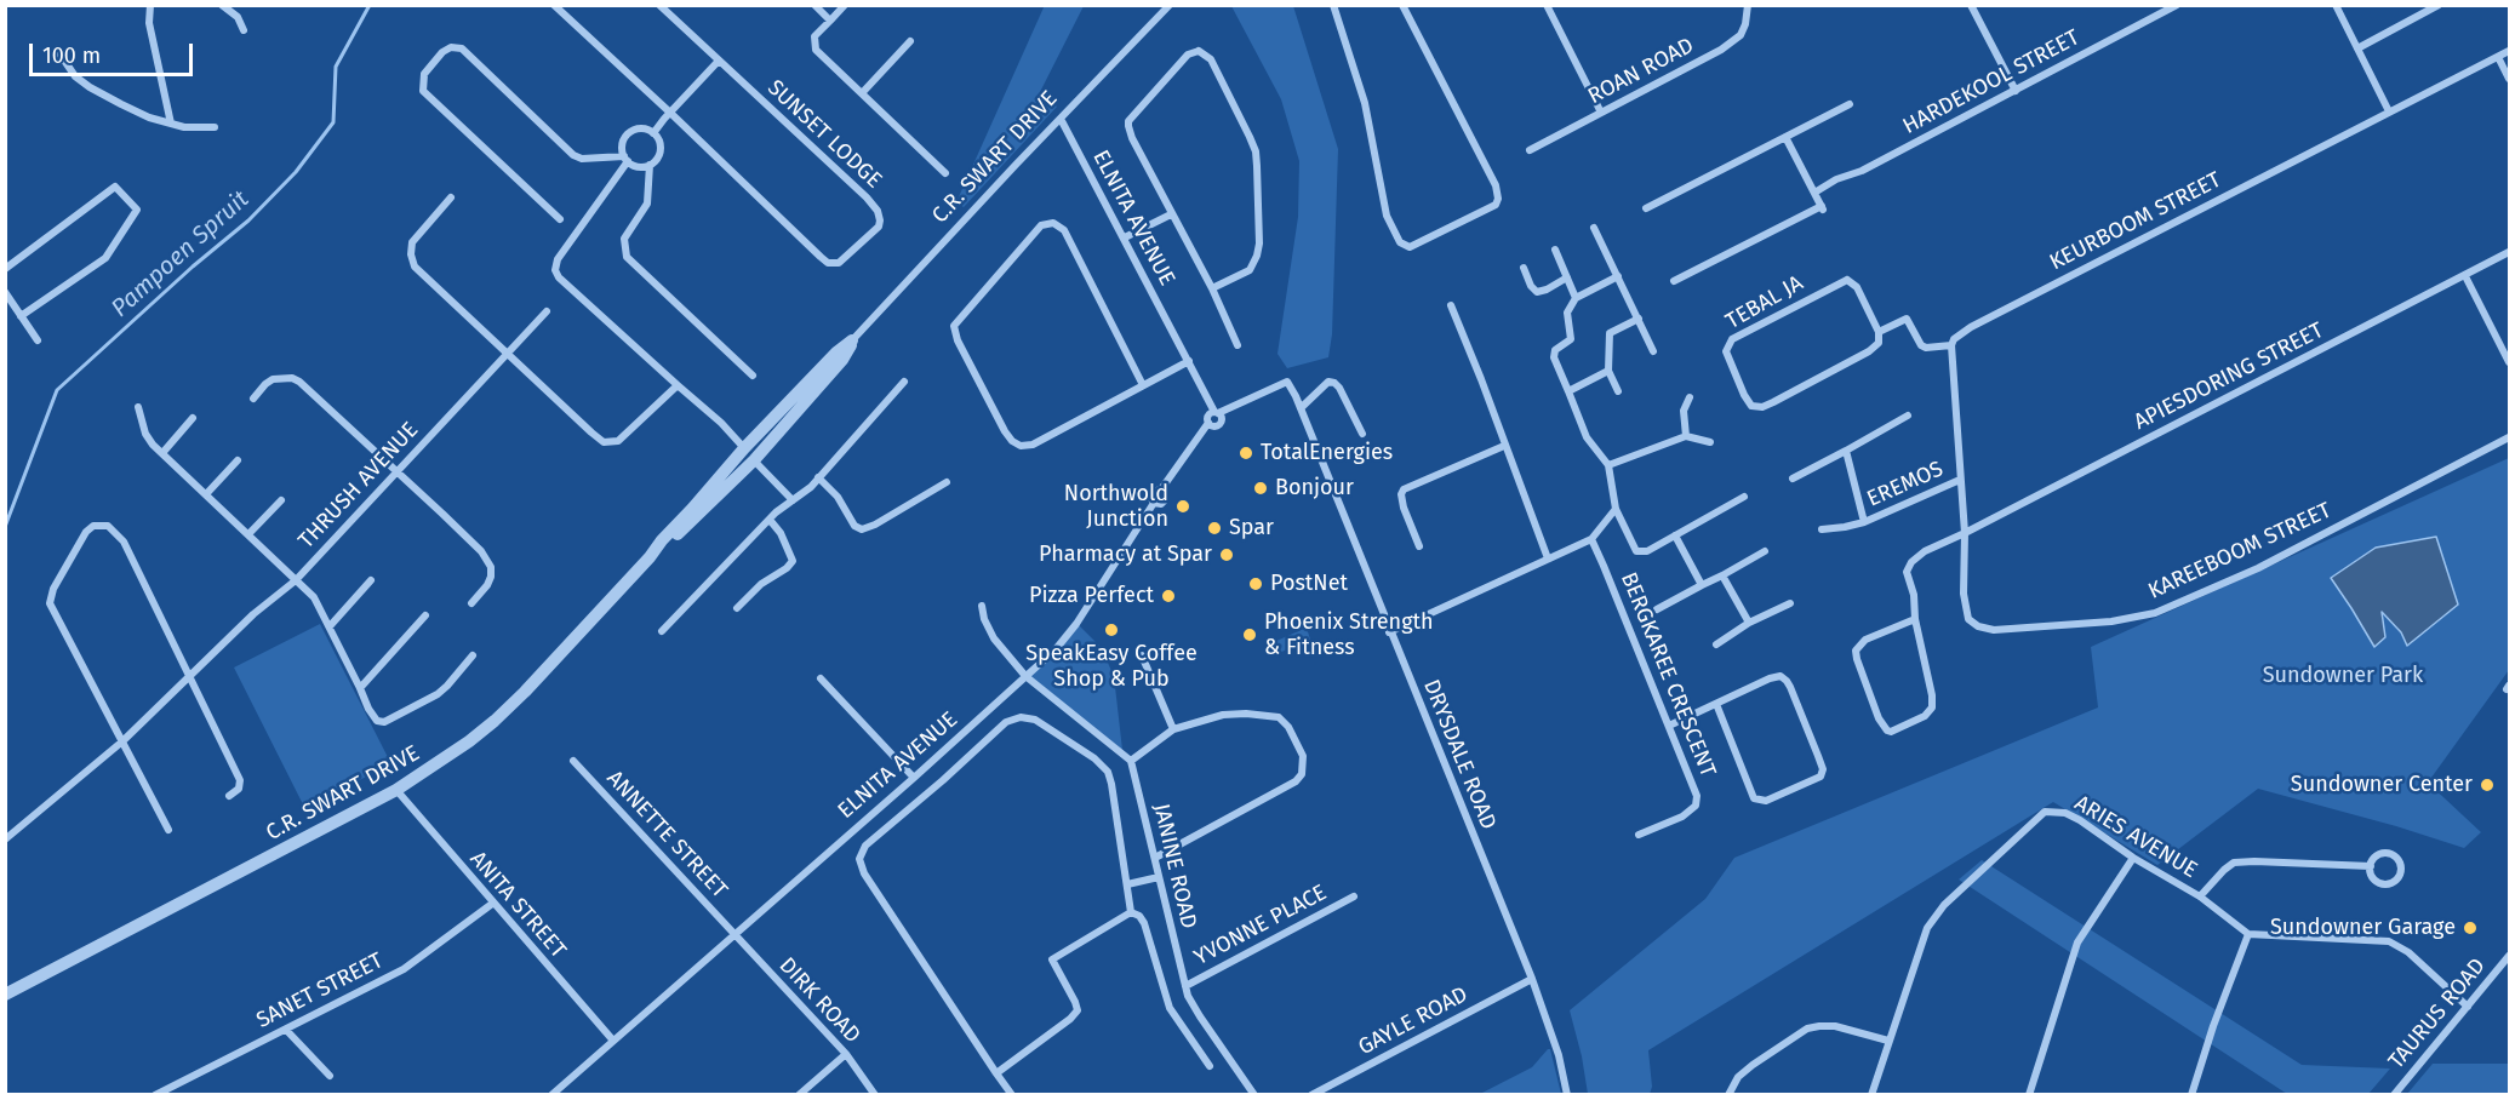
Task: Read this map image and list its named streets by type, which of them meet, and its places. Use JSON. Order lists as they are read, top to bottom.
{
  "streets": {
    "street": [
      "ROAN ROAD",
      "HARDEKOOL STREET",
      "SUNSET LODGE",
      "C.R. SWART DRIVE",
      "ELNITA AVENUE",
      "KEURBOOM STREET",
      "TEBAL JA",
      "APIESDORING STREET",
      "EREMOS",
      "THRUSH AVENUE",
      "KAREEBOOM STREET",
      "BERGKAREE CRESCENT",
      "DRYSDALE ROAD",
      "ANNETTE STREET",
      "ARIES AVENUE",
      "JANINE ROAD",
      "ANITA STREET",
      "YVONNE PLACE",
      "SANET STREET",
      "DIRK ROAD",
      "TAURUS ROAD",
      "GAYLE ROAD"
    ]
  },
  "crossings": [
    ["C.R. SWART DRIVE", "ELNITA AVENUE"],
    ["C.R. SWART DRIVE", "ANITA STREET"],
    ["ELNITA AVENUE", "DRYSDALE ROAD"],
    ["ELNITA AVENUE", "ANNETTE STREET"],
    ["ELNITA AVENUE", "ANITA STREET"],
    ["ELNITA AVENUE", "DIRK ROAD"],
    ["APIESDORING STREET", "KAREEBOOM STREET"],
    ["DRYSDALE ROAD", "GAYLE ROAD"],
    ["ANNETTE STREET", "DIRK ROAD"],
    ["JANINE ROAD", "YVONNE PLACE"],
    ["ANITA STREET", "SANET STREET"]
  ],
  "water": ["Pampoen Spruit"],
  "parks": ["Sundowner Park"],
  "places": [
    "TotalEnergies",
    "Bonjour",
    "Northwold Junction",
    "Spar",
    "Pharmacy at Spar",
    "PostNet",
    "Pizza Perfect",
    "SpeakEasy Coffee Shop & Pub",
    "Phoenix Strength & Fitness",
    "Sundowner Center",
    "Sundowner Garage"
  ],
  "scale_bar": "100 m"
}
